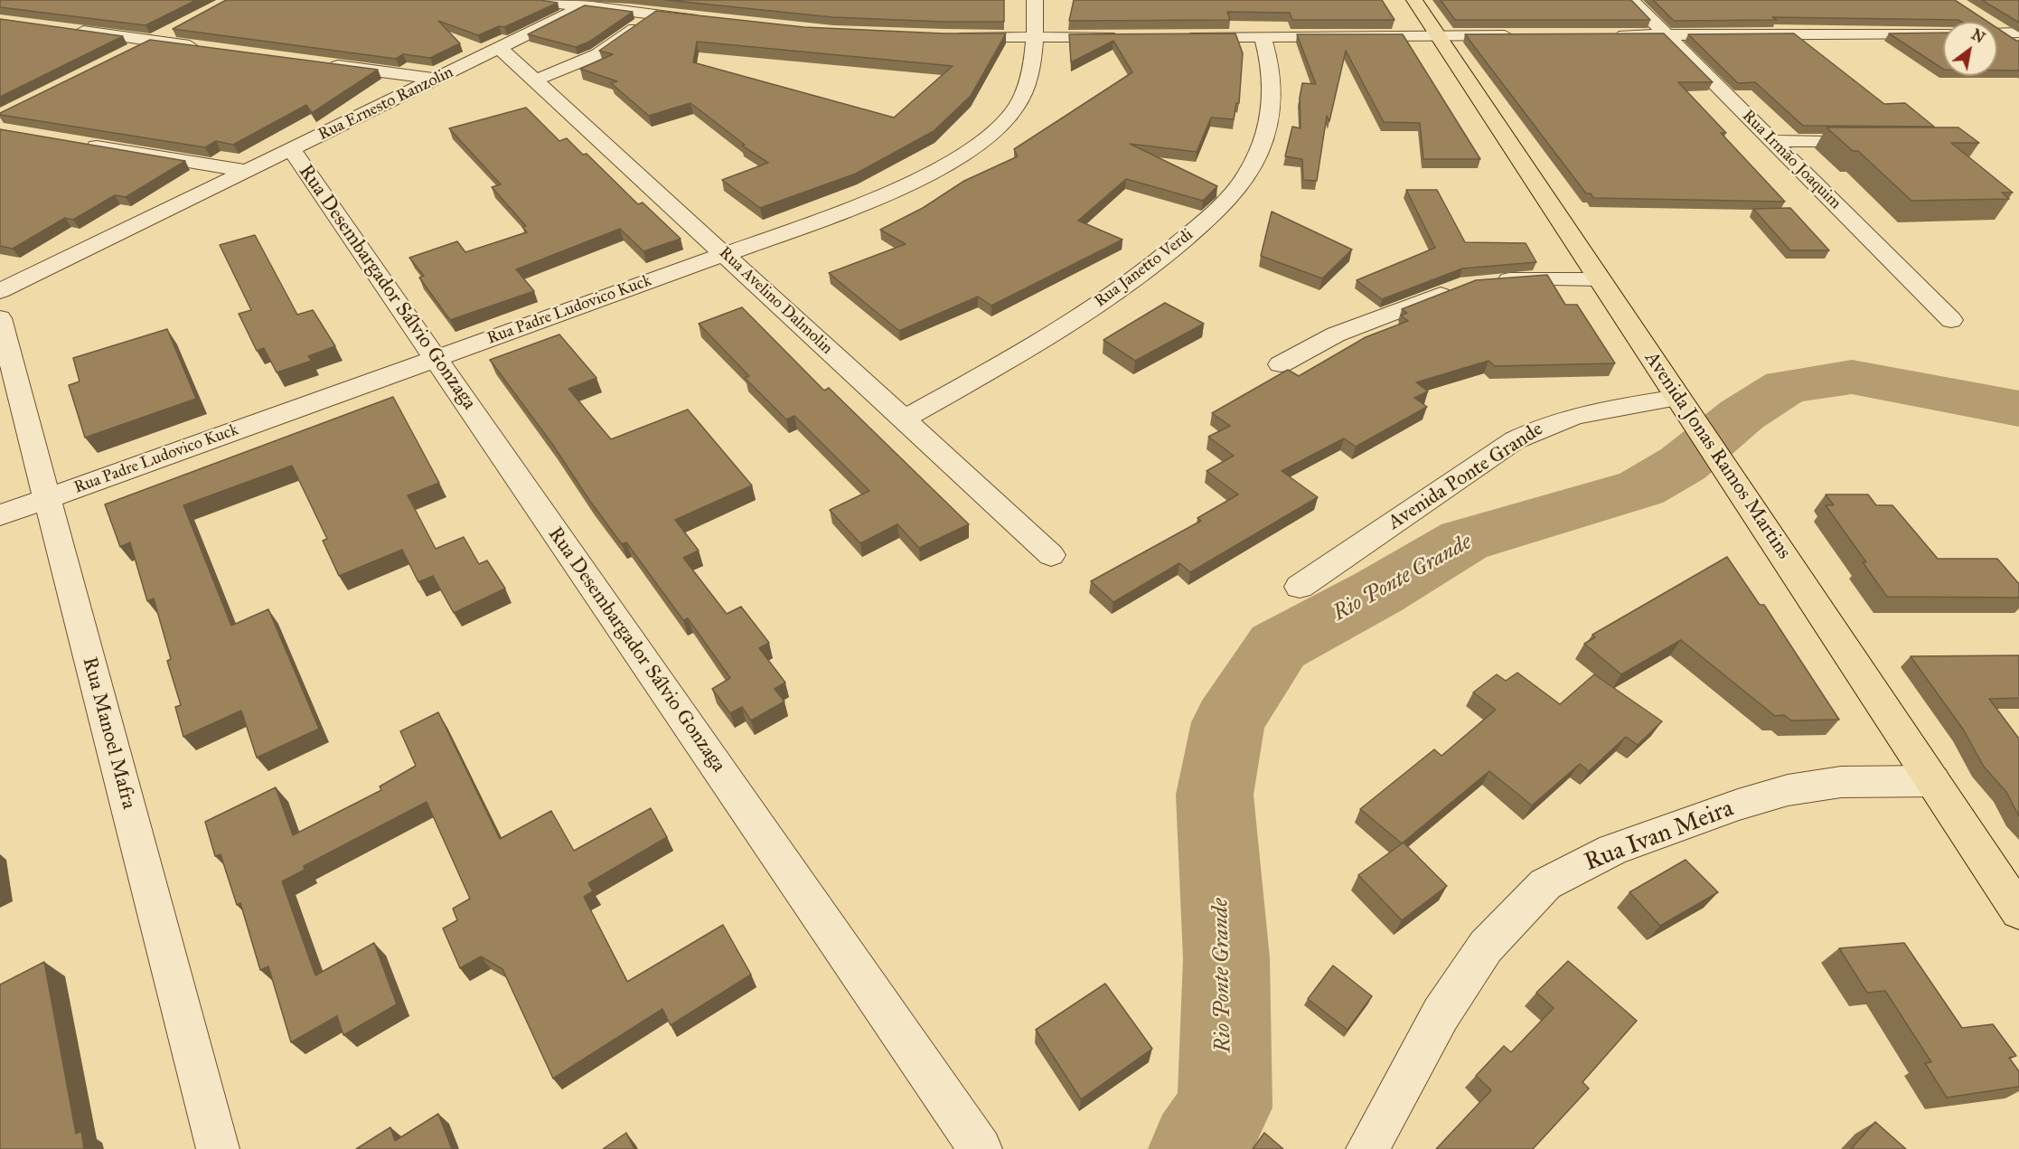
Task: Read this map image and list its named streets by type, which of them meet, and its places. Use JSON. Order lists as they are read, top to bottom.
{
  "streets": {
    "main road": ["Avenida Jonas Ramos Martins"],
    "street": [
      "Rua Ernesto Ranzolin",
      "Rua Irmão Joaquim",
      "Rua Janetto Verdi",
      "Rua Desembargador Sálvio Gonzaga",
      "Rua Avelino Dalmolin",
      "Rua Padre Ludovico Kuck",
      "Avenida Ponte Grande",
      "Rua Manoel Mafra",
      "Rua Ivan Meira"
    ]
  },
  "crossings": [
    ["Rua Ernesto Ranzolin", "Rua Desembargador Sálvio Gonzaga"],
    ["Rua Ernesto Ranzolin", "Rua Avelino Dalmolin"],
    ["Rua Janetto Verdi", "Rua Avelino Dalmolin"],
    ["Rua Desembargador Sálvio Gonzaga", "Rua Padre Ludovico Kuck"],
    ["Rua Avelino Dalmolin", "Rua Padre Ludovico Kuck"],
    ["Rua Padre Ludovico Kuck", "Rua Manoel Mafra"],
    ["Avenida Jonas Ramos Martins", "Avenida Ponte Grande"],
    ["Avenida Jonas Ramos Martins", "Rua Ivan Meira"]
  ],
  "water": ["Rio Ponte Grande"],
  "north": "top right"
}
